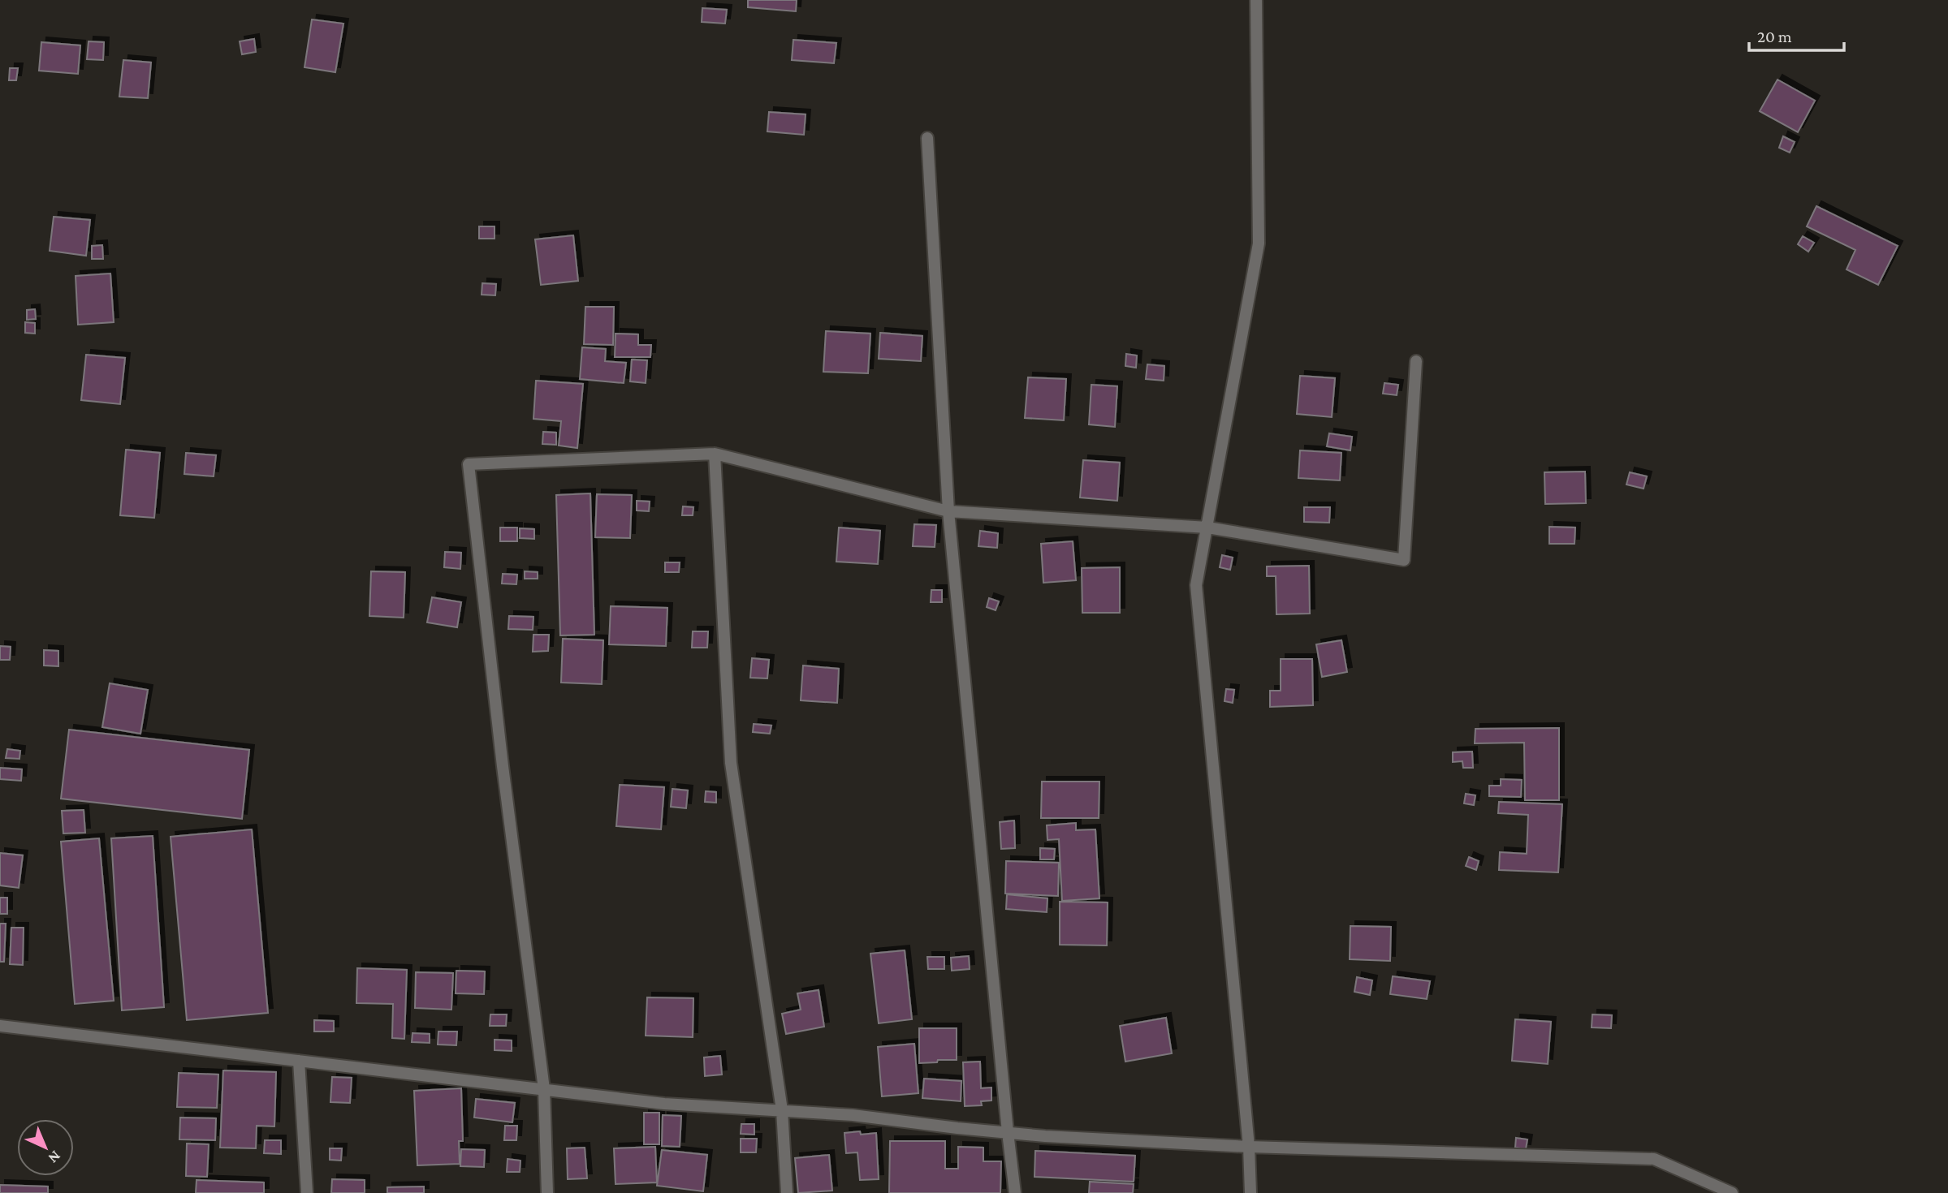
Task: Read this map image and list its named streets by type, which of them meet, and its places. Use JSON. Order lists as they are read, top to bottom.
{
  "scale_bar": "20 m",
  "north": "bottom right"
}
